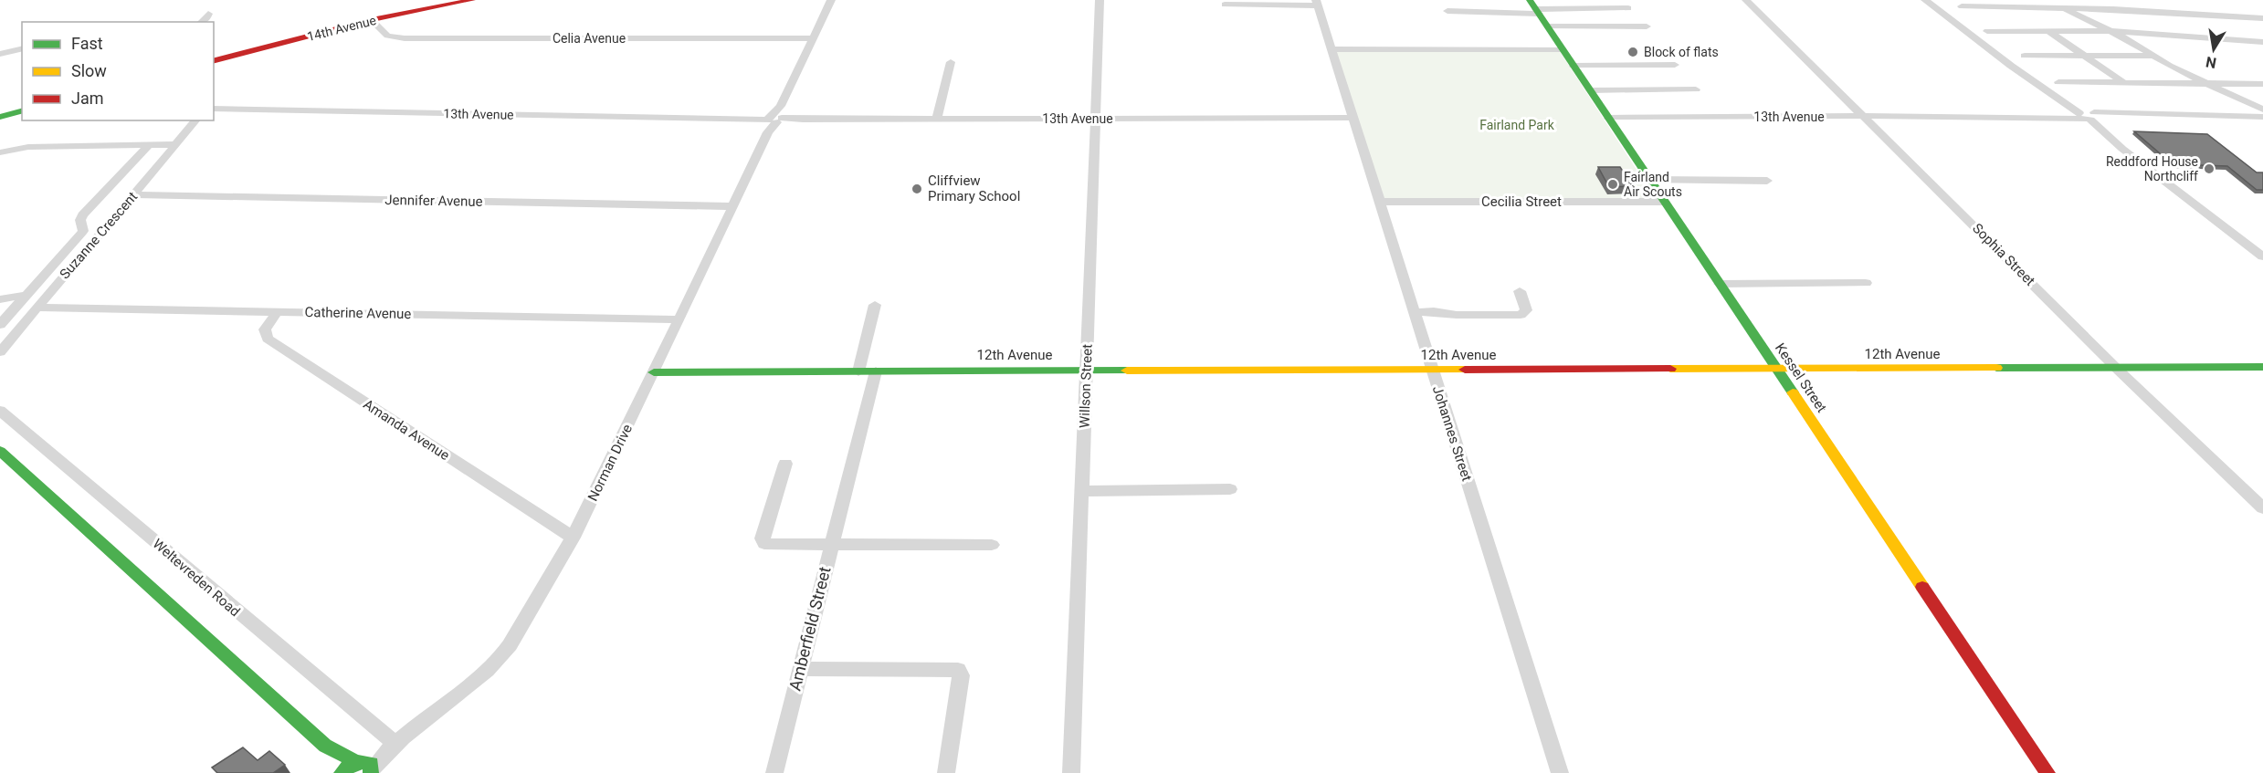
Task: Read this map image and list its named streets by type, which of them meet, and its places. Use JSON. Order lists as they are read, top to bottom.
{
  "streets": {
    "street": [
      "14th Avenue",
      "Celia Avenue",
      "13th Avenue",
      "Jennifer Avenue",
      "Cecilia Street",
      "Suzanne Crescent",
      "Sophia Street",
      "Catherine Avenue",
      "12th Avenue",
      "Kessel Street",
      "Willson Street",
      "Amanda Avenue",
      "Johannes Street",
      "Norman Drive",
      "Weltevreden Road",
      "Amberfield Street"
    ]
  },
  "crossings": [
    ["14th Avenue", "Celia Avenue"],
    ["Celia Avenue", "Norman Drive"],
    ["13th Avenue", "Sophia Street"],
    ["13th Avenue", "Kessel Street"],
    ["13th Avenue", "Willson Street"],
    ["13th Avenue", "Johannes Street"],
    ["13th Avenue", "Norman Drive"],
    ["Jennifer Avenue", "Suzanne Crescent"],
    ["Jennifer Avenue", "Norman Drive"],
    ["Cecilia Street", "Kessel Street"],
    ["Cecilia Street", "Johannes Street"],
    ["Suzanne Crescent", "Catherine Avenue"],
    ["Sophia Street", "12th Avenue"],
    ["Catherine Avenue", "Amanda Avenue"],
    ["Catherine Avenue", "Norman Drive"],
    ["12th Avenue", "Kessel Street"],
    ["12th Avenue", "Willson Street"],
    ["12th Avenue", "Johannes Street"],
    ["12th Avenue", "Norman Drive"],
    ["12th Avenue", "Amberfield Street"],
    ["Amanda Avenue", "Norman Drive"],
    ["Norman Drive", "Weltevreden Road"]
  ],
  "parks": ["Fairland Park"],
  "places": [
    "Block of flats",
    "Reddford House Northcliff",
    "Fairland Air Scouts",
    "Cliffview Primary School"
  ],
  "legend": ["Fast", "Slow", "Jam"],
  "north": "bottom"
}
